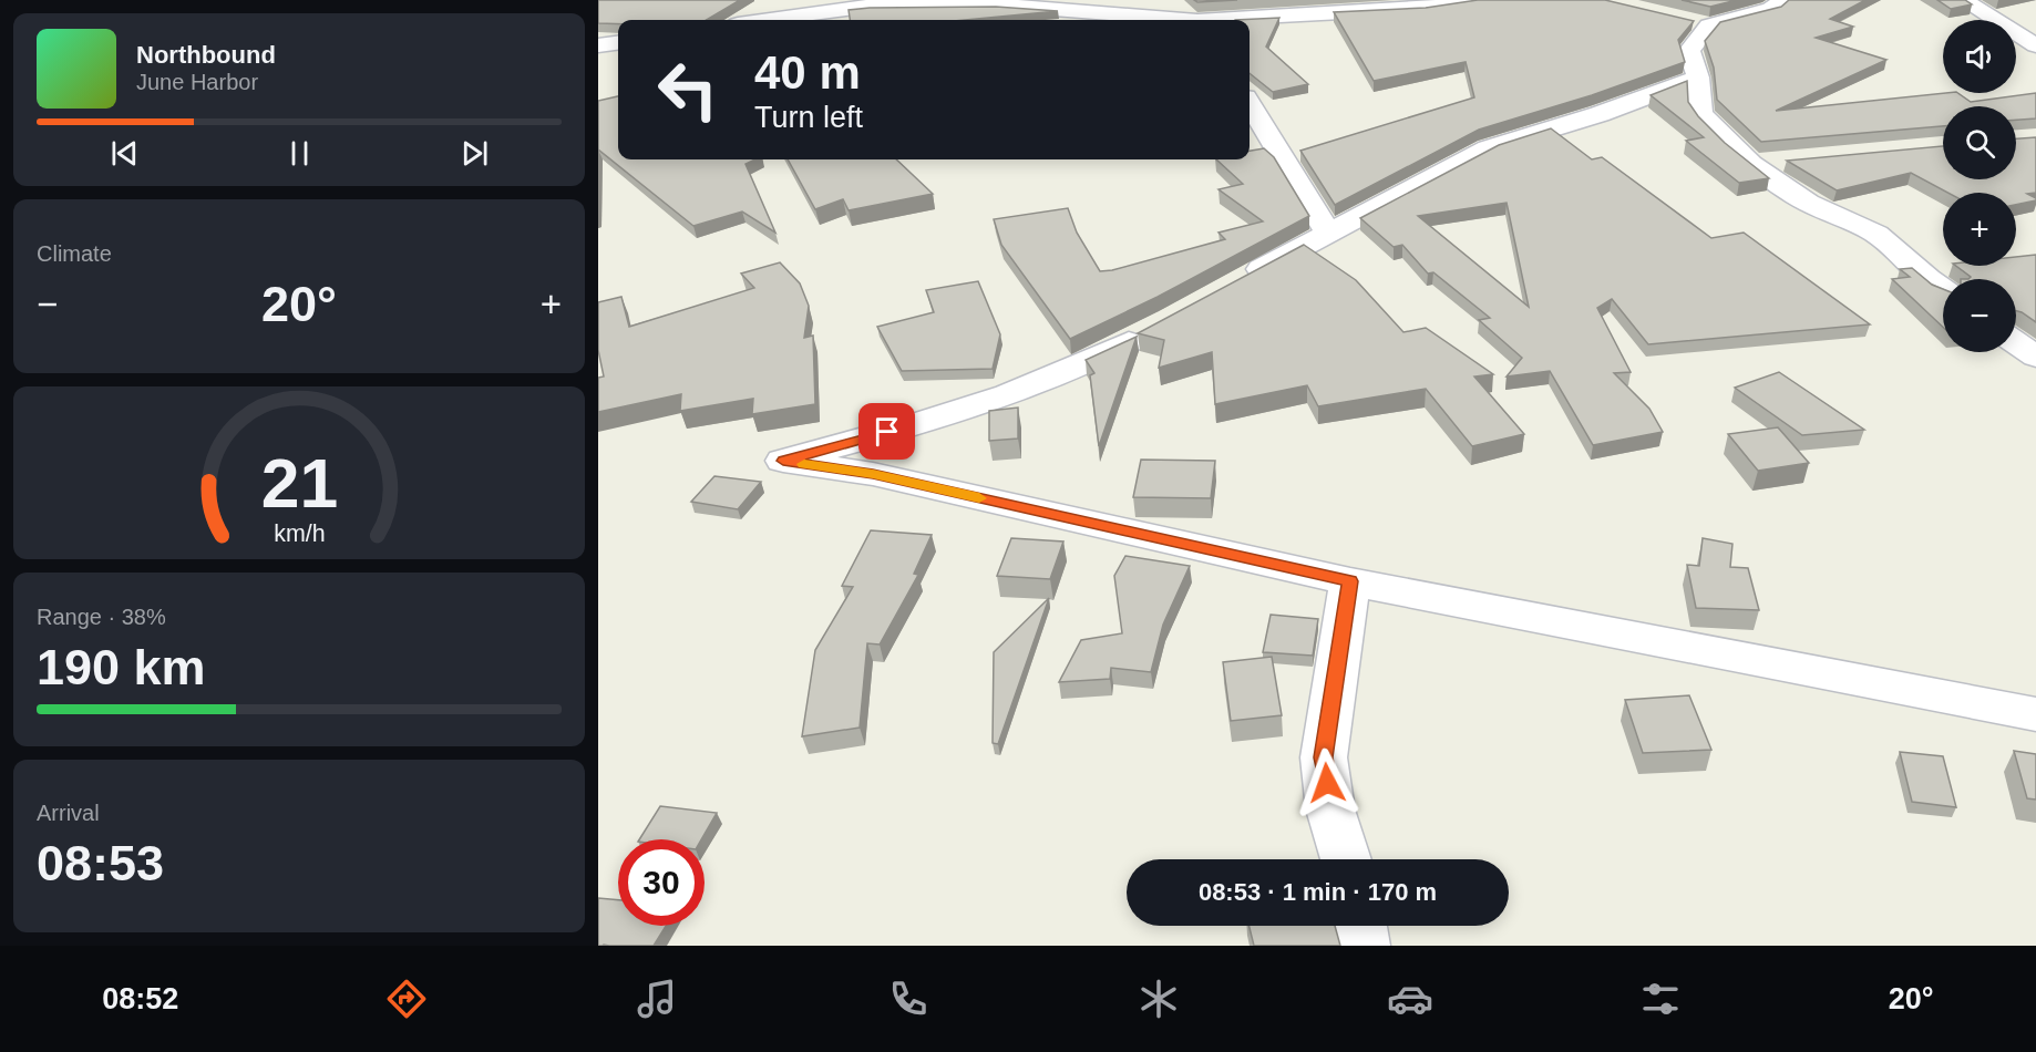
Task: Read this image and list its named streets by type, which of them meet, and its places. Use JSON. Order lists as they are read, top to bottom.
{
  "page": {
    "map_buttons": ["+", "−"],
    "turn": ["40 m", "Turn left"],
    "song": ["Northbound", "June Harbor"],
    "tile": [
      "Climate",
      ["Range · 38%", "190 km"],
      ["Arrival", "08:53"]
    ],
    "heat": ["−", "20°", "+"],
    "limit": "30",
    "trip": "08:53 · 1 min · 170 m",
    "tabs": ["08:52", "20°"],
    "gauge": ["21", "km/h"]
  }
}
